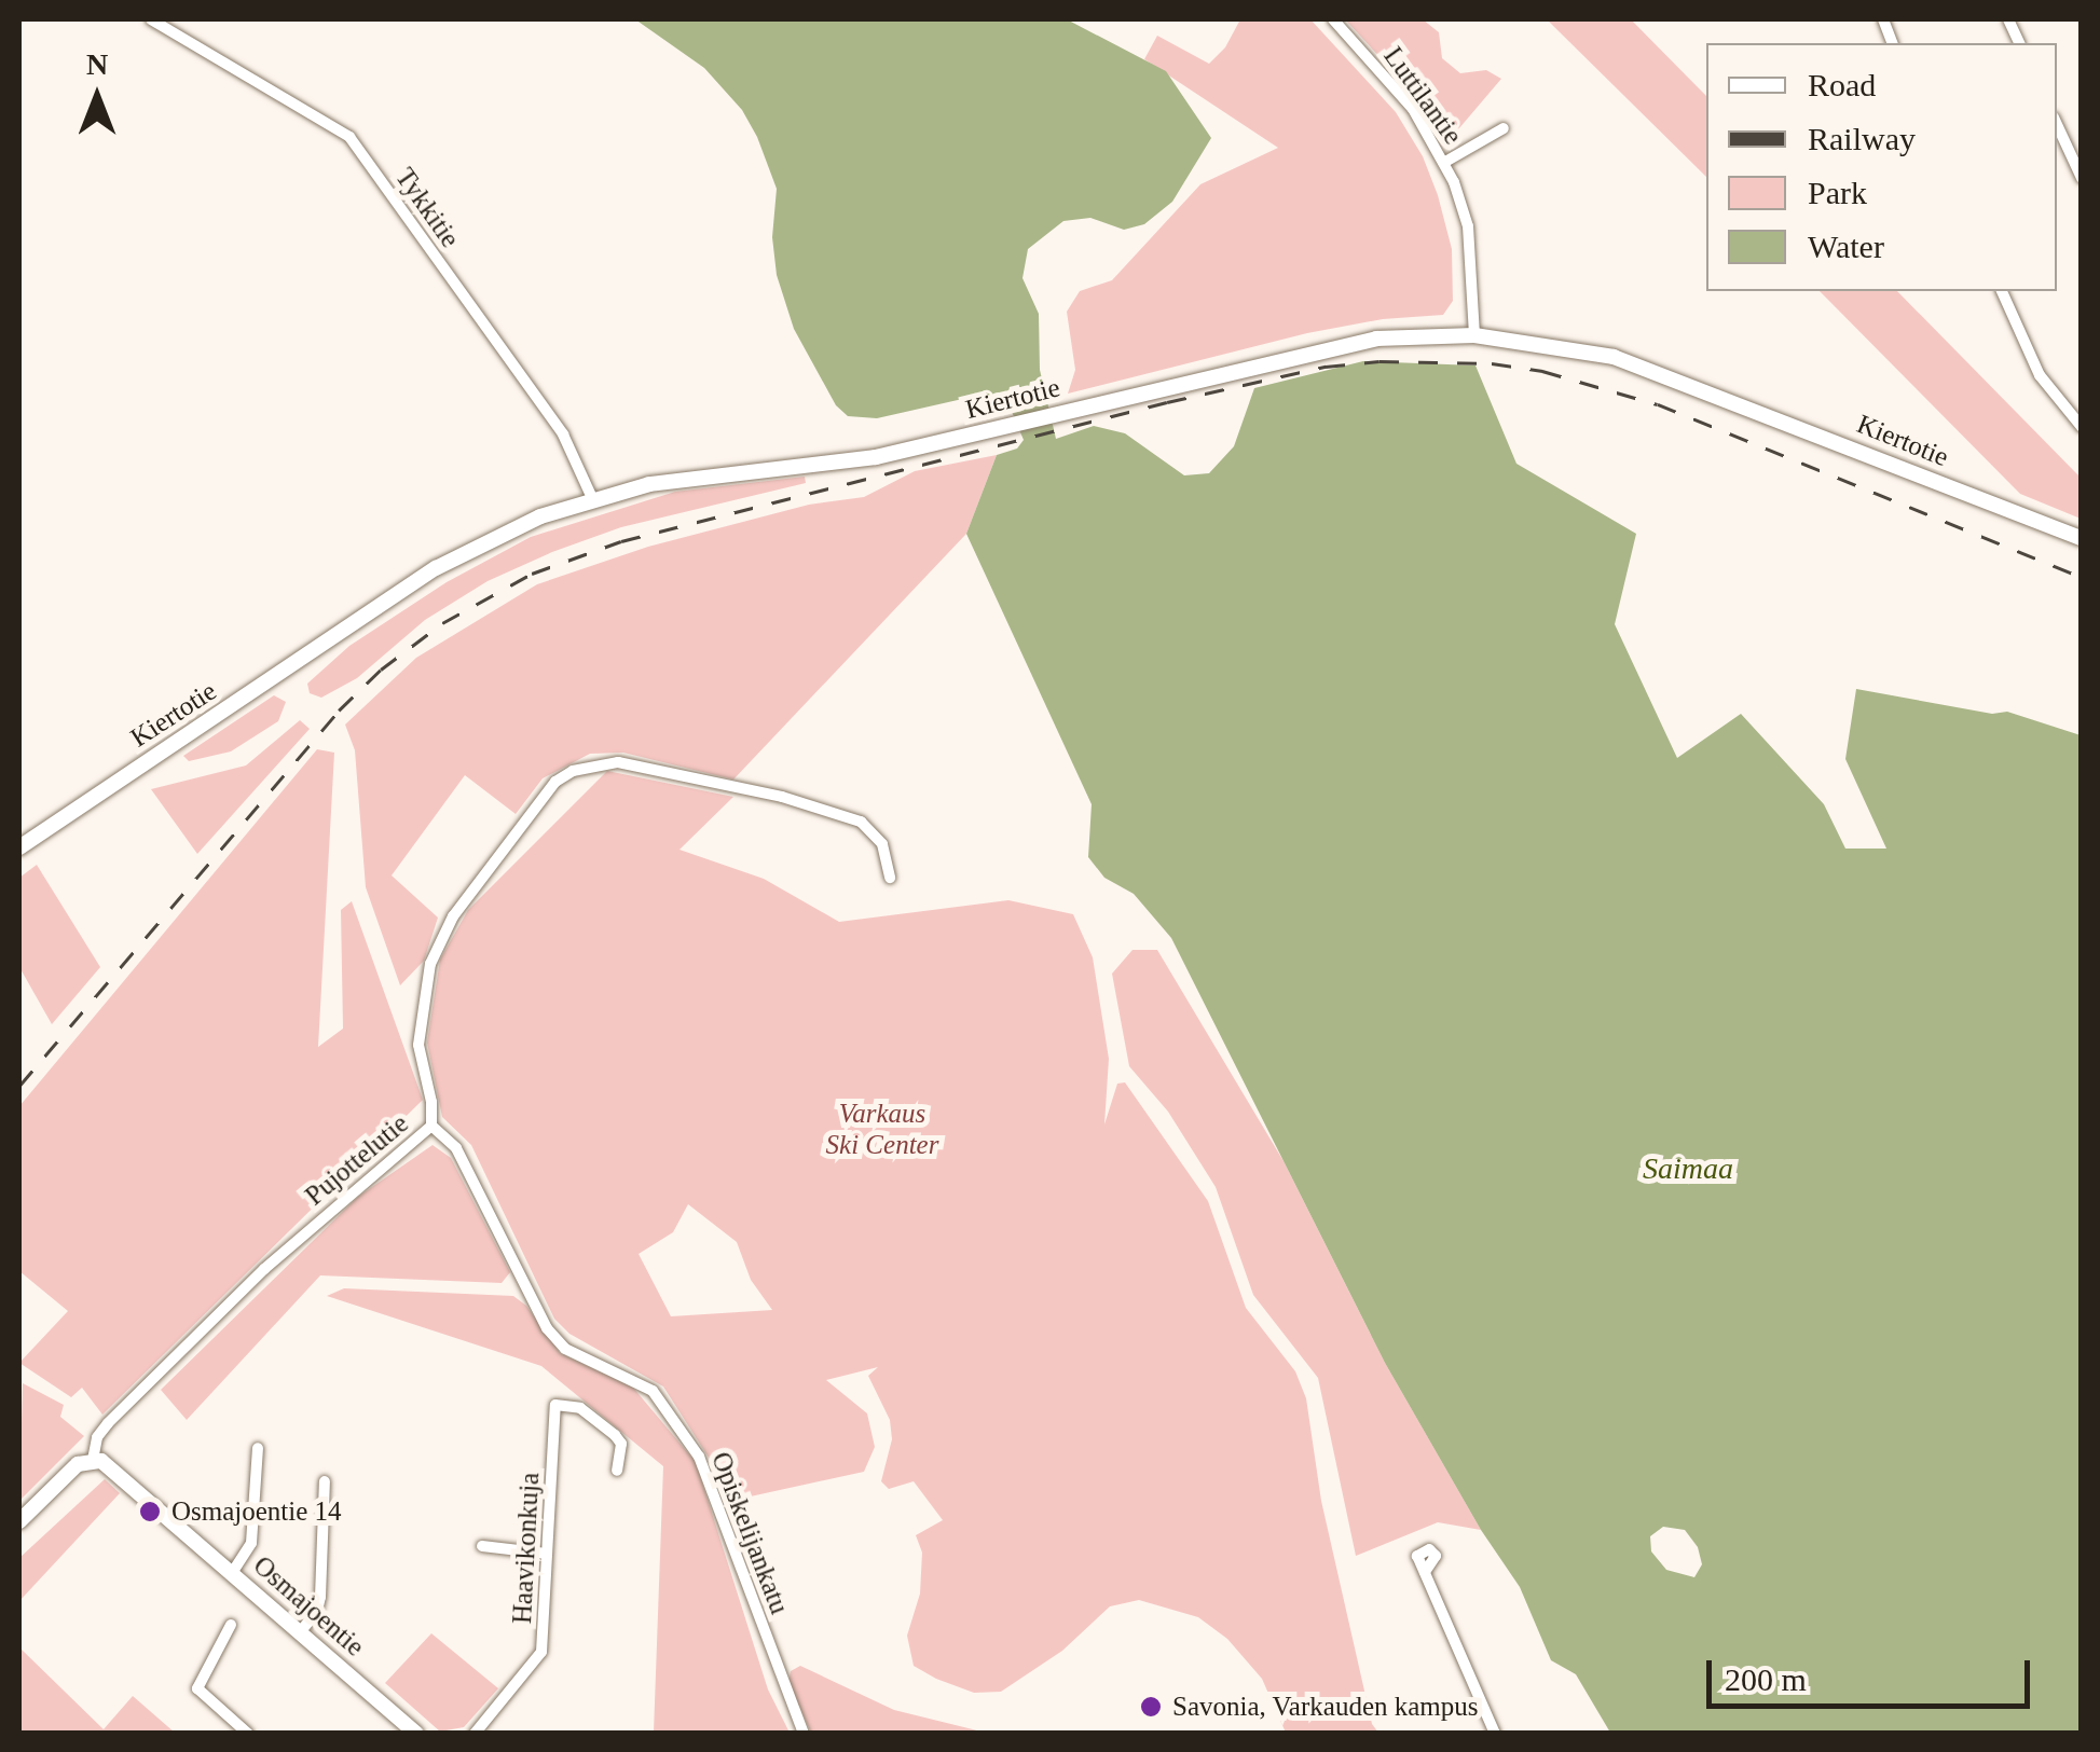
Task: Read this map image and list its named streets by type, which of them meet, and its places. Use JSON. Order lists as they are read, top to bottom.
{
  "streets": {
    "street": [
      "Luttilantie",
      "Tykkitie",
      "Kiertotie",
      "Pujottelutie",
      "Opiskelijankatu",
      "Haavikonkuja",
      "Osmajoentie"
    ]
  },
  "crossings": [
    ["Luttilantie", "Kiertotie"],
    ["Tykkitie", "Kiertotie"],
    ["Pujottelutie", "Opiskelijankatu"],
    ["Pujottelutie", "Osmajoentie"]
  ],
  "water": ["Saimaa"],
  "parks": ["Varkaus Ski Center"],
  "places": ["Osmajoentie 14", "Savonia, Varkauden kampus"],
  "legend": [
    "Road",
    "Railway",
    "Park",
    "Water"
  ],
  "scale_bar": "200 m",
  "north": "top"
}
